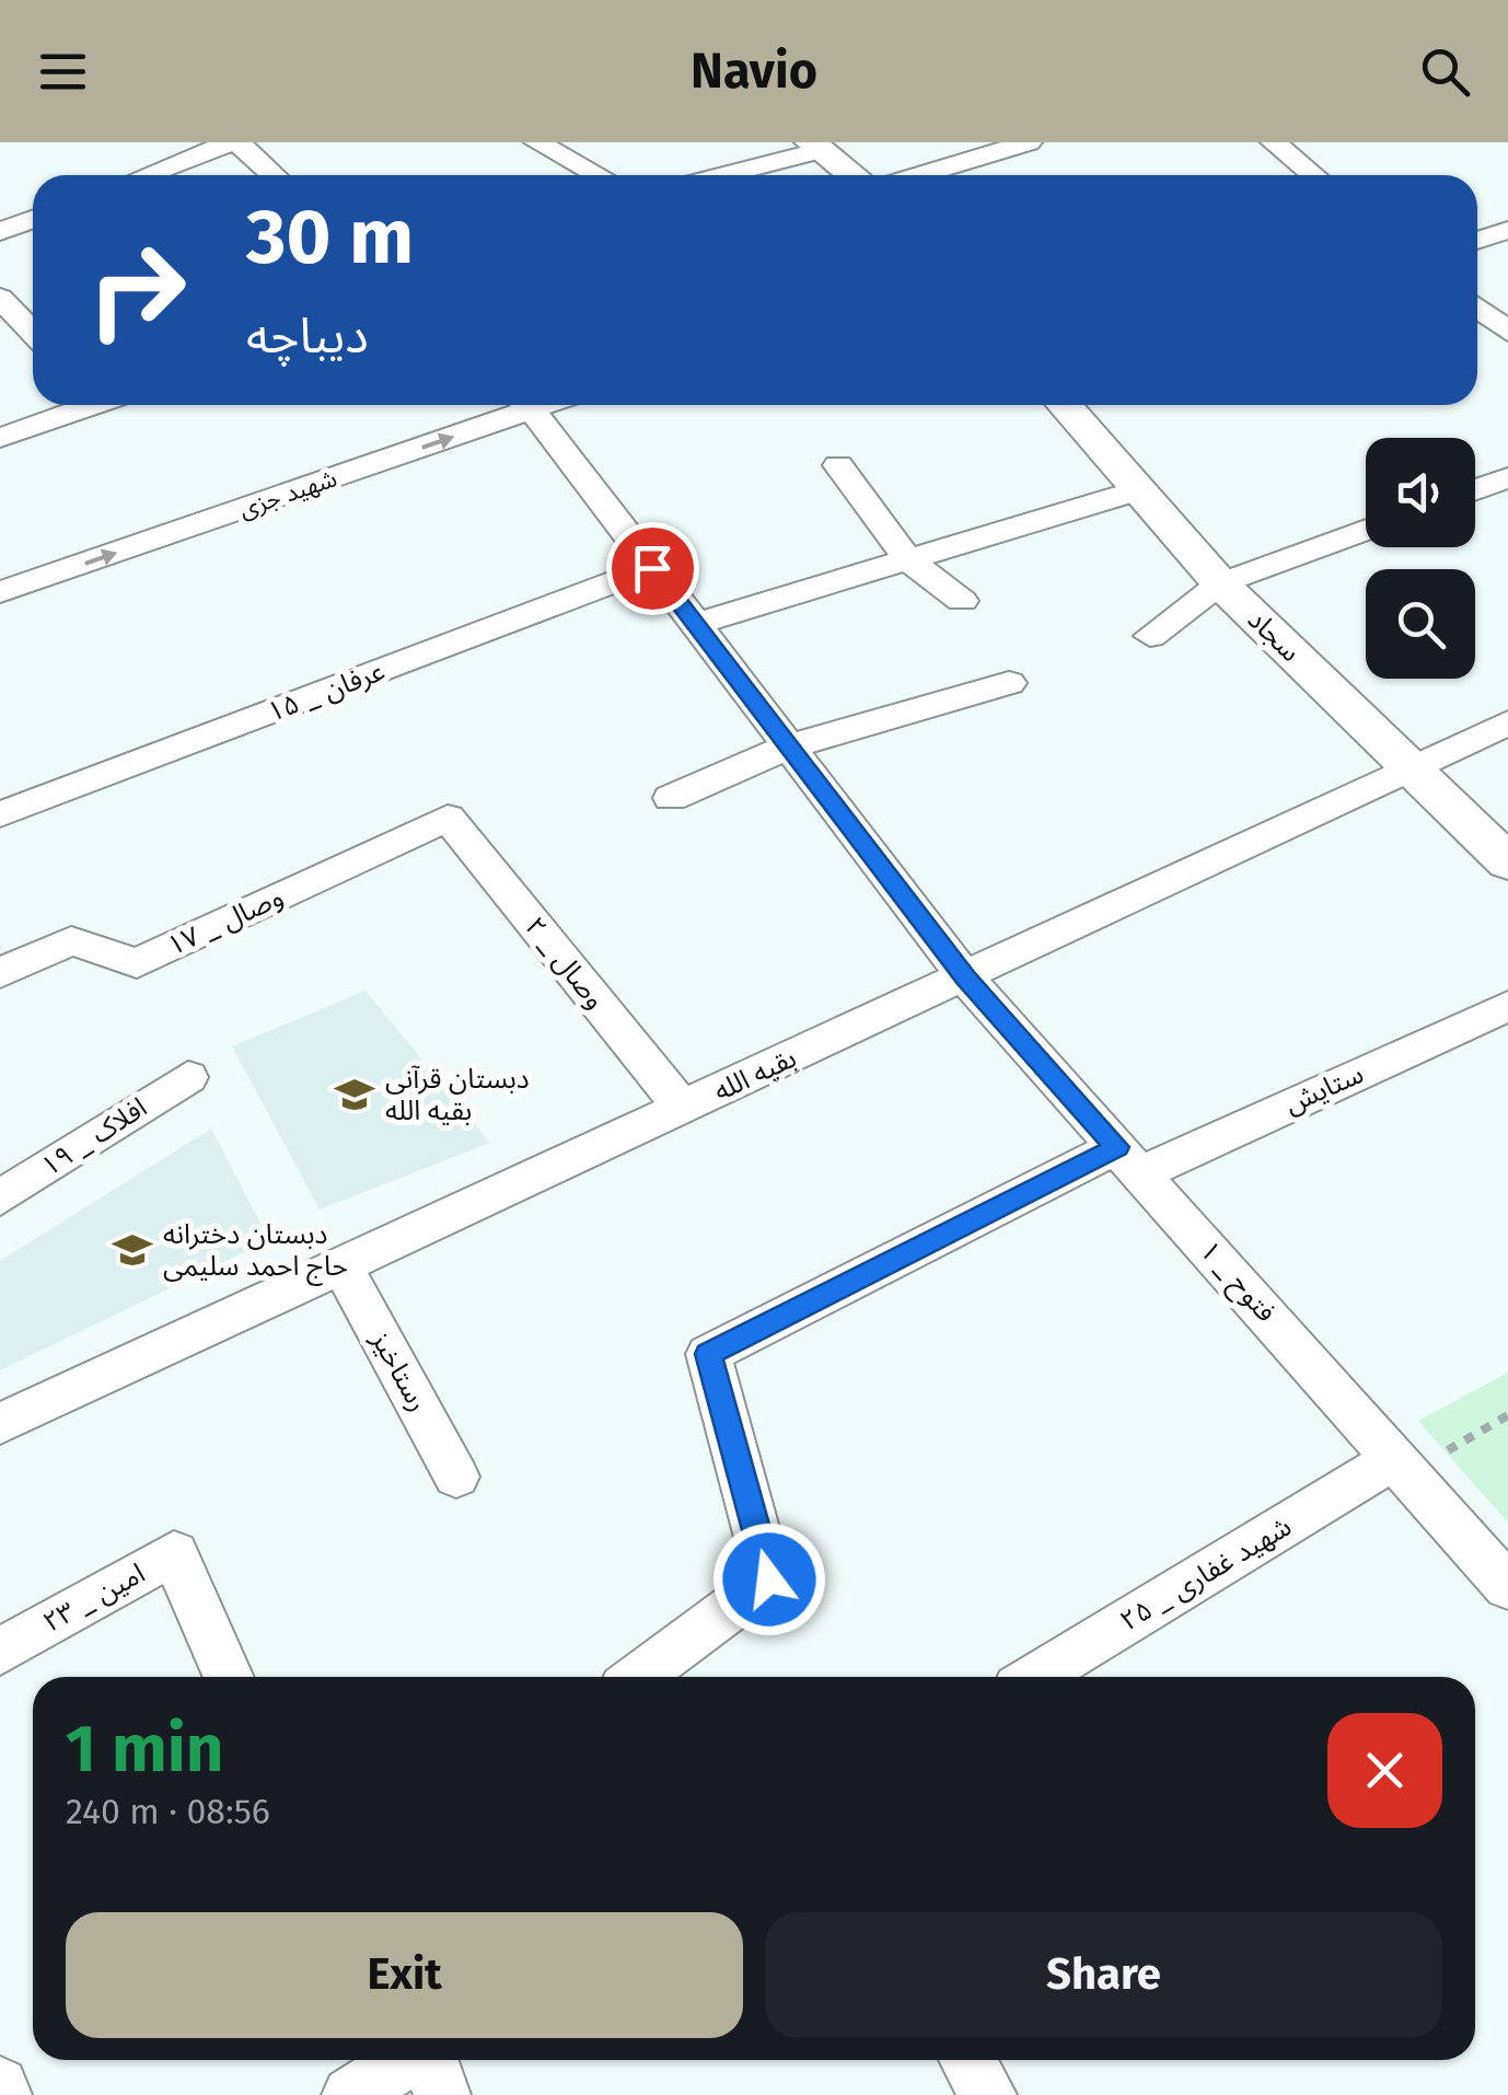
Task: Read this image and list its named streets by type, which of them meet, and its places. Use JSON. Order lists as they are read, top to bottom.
{
  "streets": {
    "street": [
      "شهید جزی",
      "سجاد",
      "عرفان _ ۱۵",
      "وصال _ ۱۷",
      "وصال _ ۲",
      "بقیه الله",
      "ستایش",
      "افلاک _ ۱۹",
      "فتوح _ ۱",
      "رستاخیز",
      "شهید غفاری _ ۲۵",
      "امین _ ۲۳"
    ]
  },
  "crossings": [
    ["سجاد", "بقیه الله"],
    ["عرفان _ ۱۵", "فتوح _ ۱"],
    ["وصال _ ۱۷", "وصال _ ۲"],
    ["وصال _ ۲", "بقیه الله"],
    ["بقیه الله", "فتوح _ ۱"],
    ["بقیه الله", "رستاخیز"],
    ["ستایش", "فتوح _ ۱"],
    ["فتوح _ ۱", "شهید غفاری _ ۲۵"]
  ],
  "places": {
    "school or university": ["دبستان قرآنی بقیه الله", "دبستان دخترانه حاج احمد سلیمی"]
  },
  "page": {
    "header": "Navio",
    "turn": ["30 m", "دیباچه"],
    "heading": ["1 min", "240 m · 08:56"],
    "buttons": ["Exit", "Share"]
  }
}
